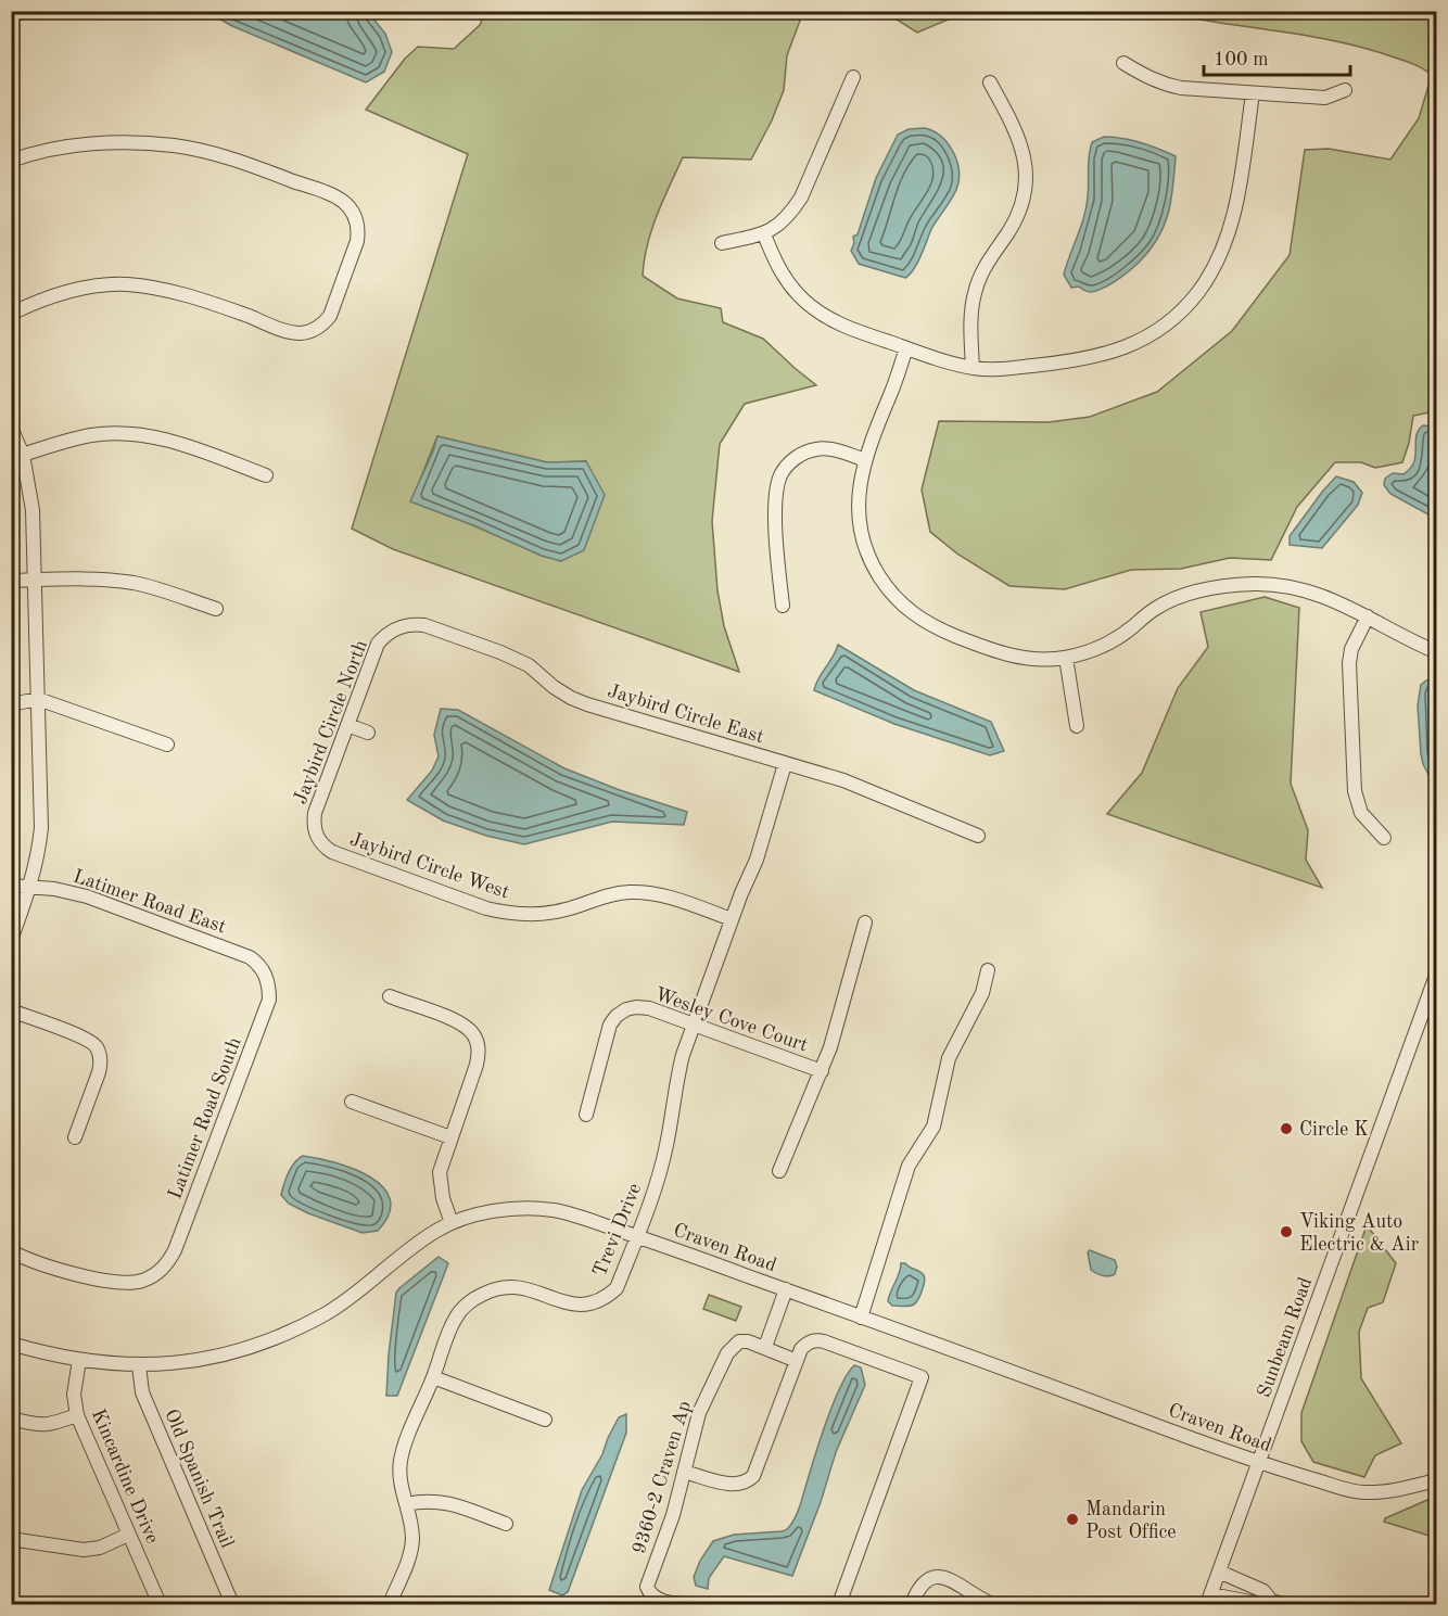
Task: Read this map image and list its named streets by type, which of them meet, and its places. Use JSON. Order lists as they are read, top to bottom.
{
  "streets": {
    "street": [
      "Jaybird Circle East",
      "Jaybird Circle North",
      "Jaybird Circle West",
      "Latimer Road East",
      "Wesley Cove Court",
      "Latimer Road South",
      "Trevi Drive",
      "Craven Road",
      "Sunbeam Road",
      "Kincardine Drive",
      "9360-2 Craven Ap",
      "Old Spanish Trail"
    ]
  },
  "crossings": [
    ["Jaybird Circle East", "Jaybird Circle North"],
    ["Jaybird Circle East", "Trevi Drive"],
    ["Jaybird Circle North", "Jaybird Circle West"],
    ["Jaybird Circle West", "Trevi Drive"],
    ["Latimer Road East", "Latimer Road South"],
    ["Wesley Cove Court", "Trevi Drive"],
    ["Trevi Drive", "Craven Road"],
    ["Craven Road", "Sunbeam Road"],
    ["Craven Road", "Kincardine Drive"],
    ["Craven Road", "Old Spanish Trail"]
  ],
  "places": ["Circle K", "Viking Auto Electric & Air", "Mandarin Post Office"],
  "scale_bar": "100 m"
}
